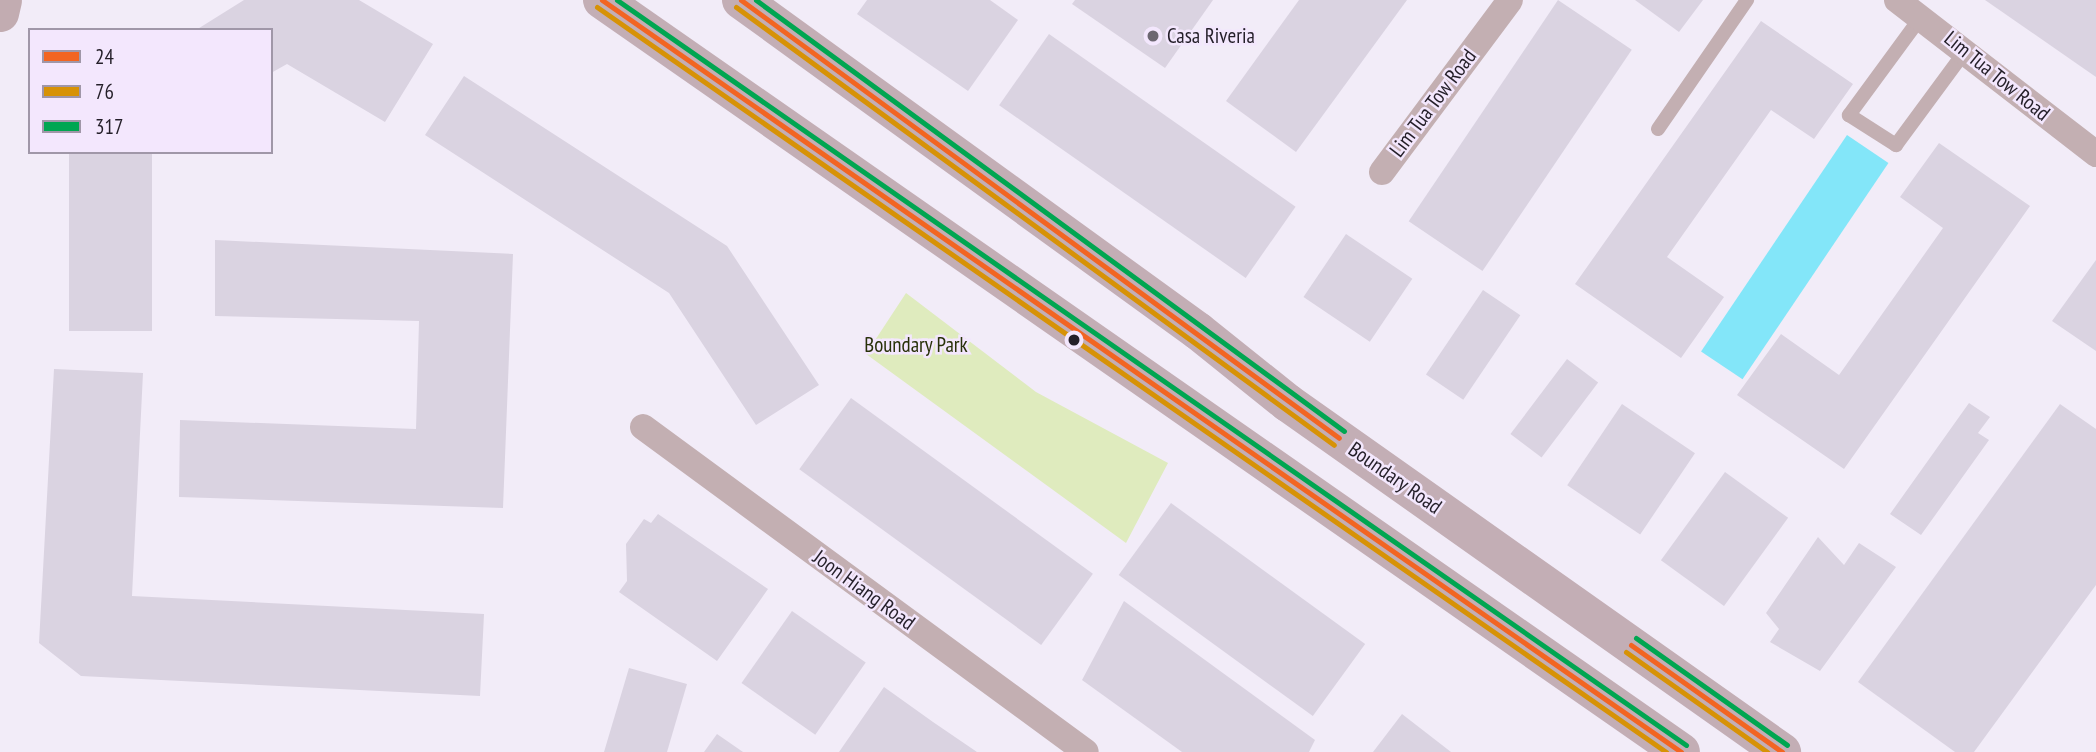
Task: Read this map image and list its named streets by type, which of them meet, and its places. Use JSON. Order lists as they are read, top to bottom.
{
  "streets": {
    "main road": ["Boundary Road"],
    "street": ["Lim Tua Tow Road", "Joon Hiang Road"]
  },
  "parks": ["Boundary Park"],
  "places": ["Casa Riveria"],
  "lines": ["transit line 24", "transit line 317", "transit line 76"],
  "legend": ["24", "76", "317"]
}
